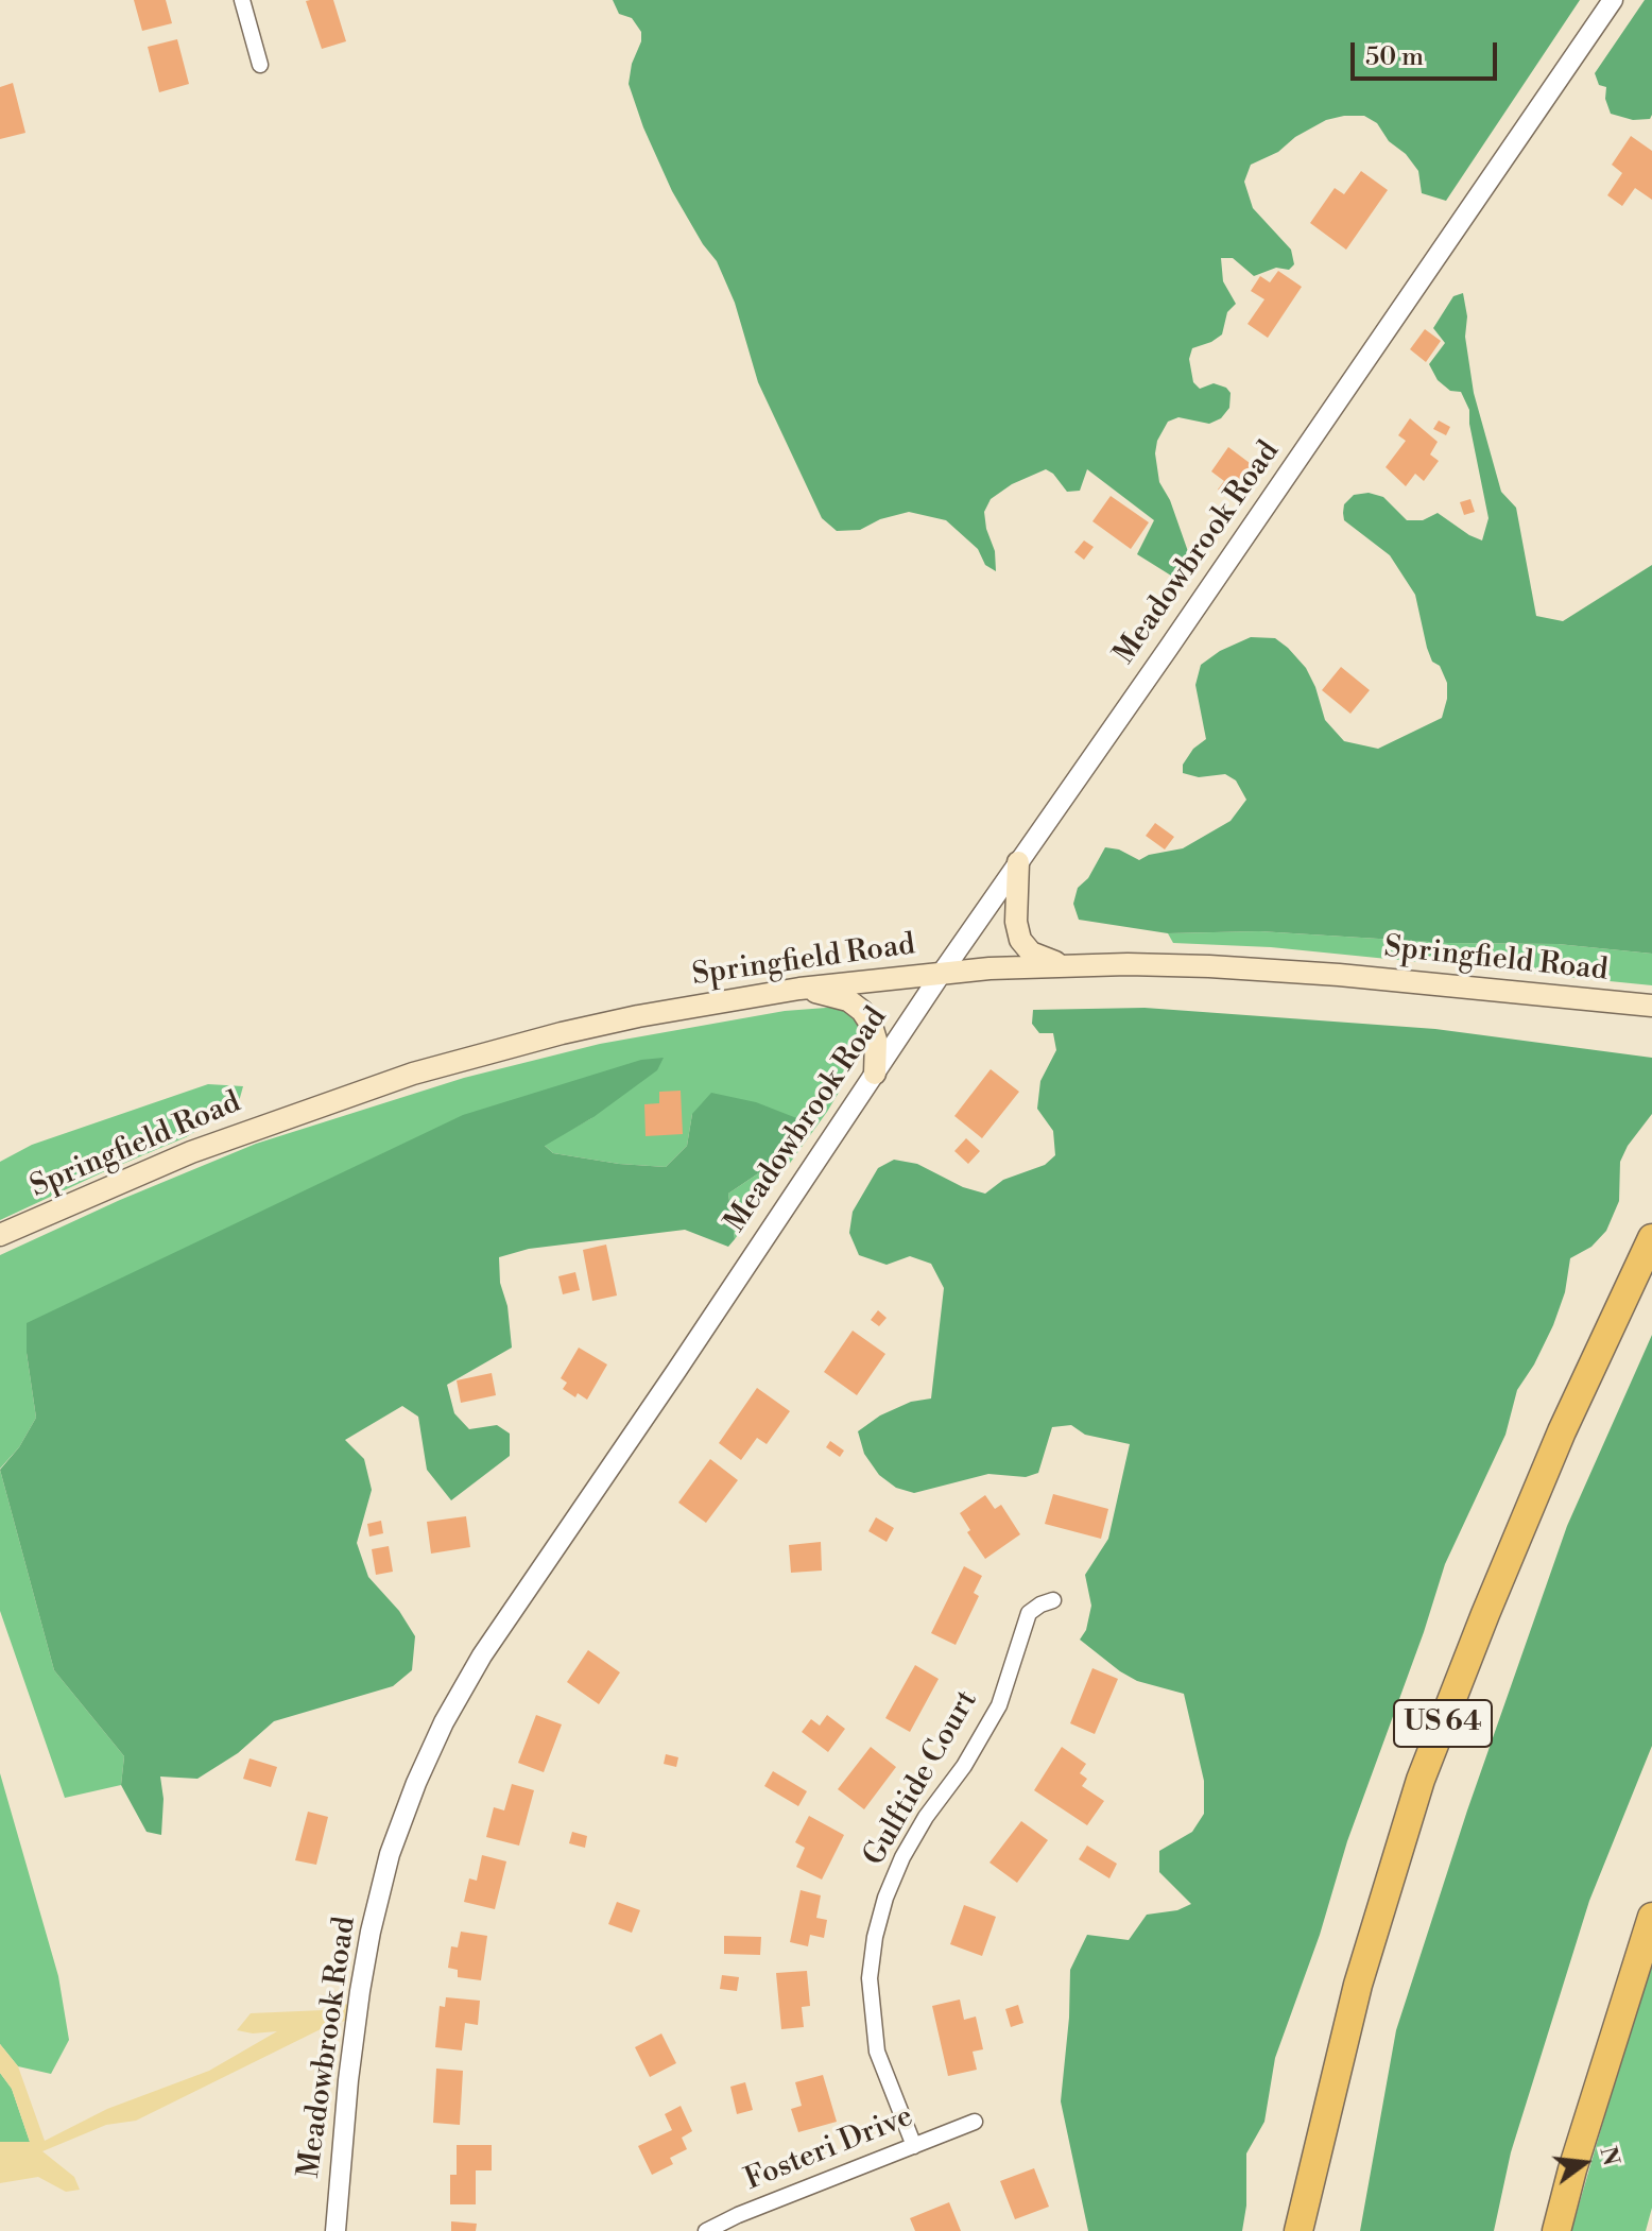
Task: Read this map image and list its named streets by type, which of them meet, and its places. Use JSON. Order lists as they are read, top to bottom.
{
  "streets": {
    "highway": ["US 64"],
    "main road": ["Springfield Road"],
    "street": ["Meadowbrook Road", "Gulftide Court", "Fosteri Drive"]
  },
  "crossings": [
    ["Meadowbrook Road", "Springfield Road"],
    ["Gulftide Court", "Fosteri Drive"]
  ],
  "scale_bar": "50 m",
  "north": "right"
}
